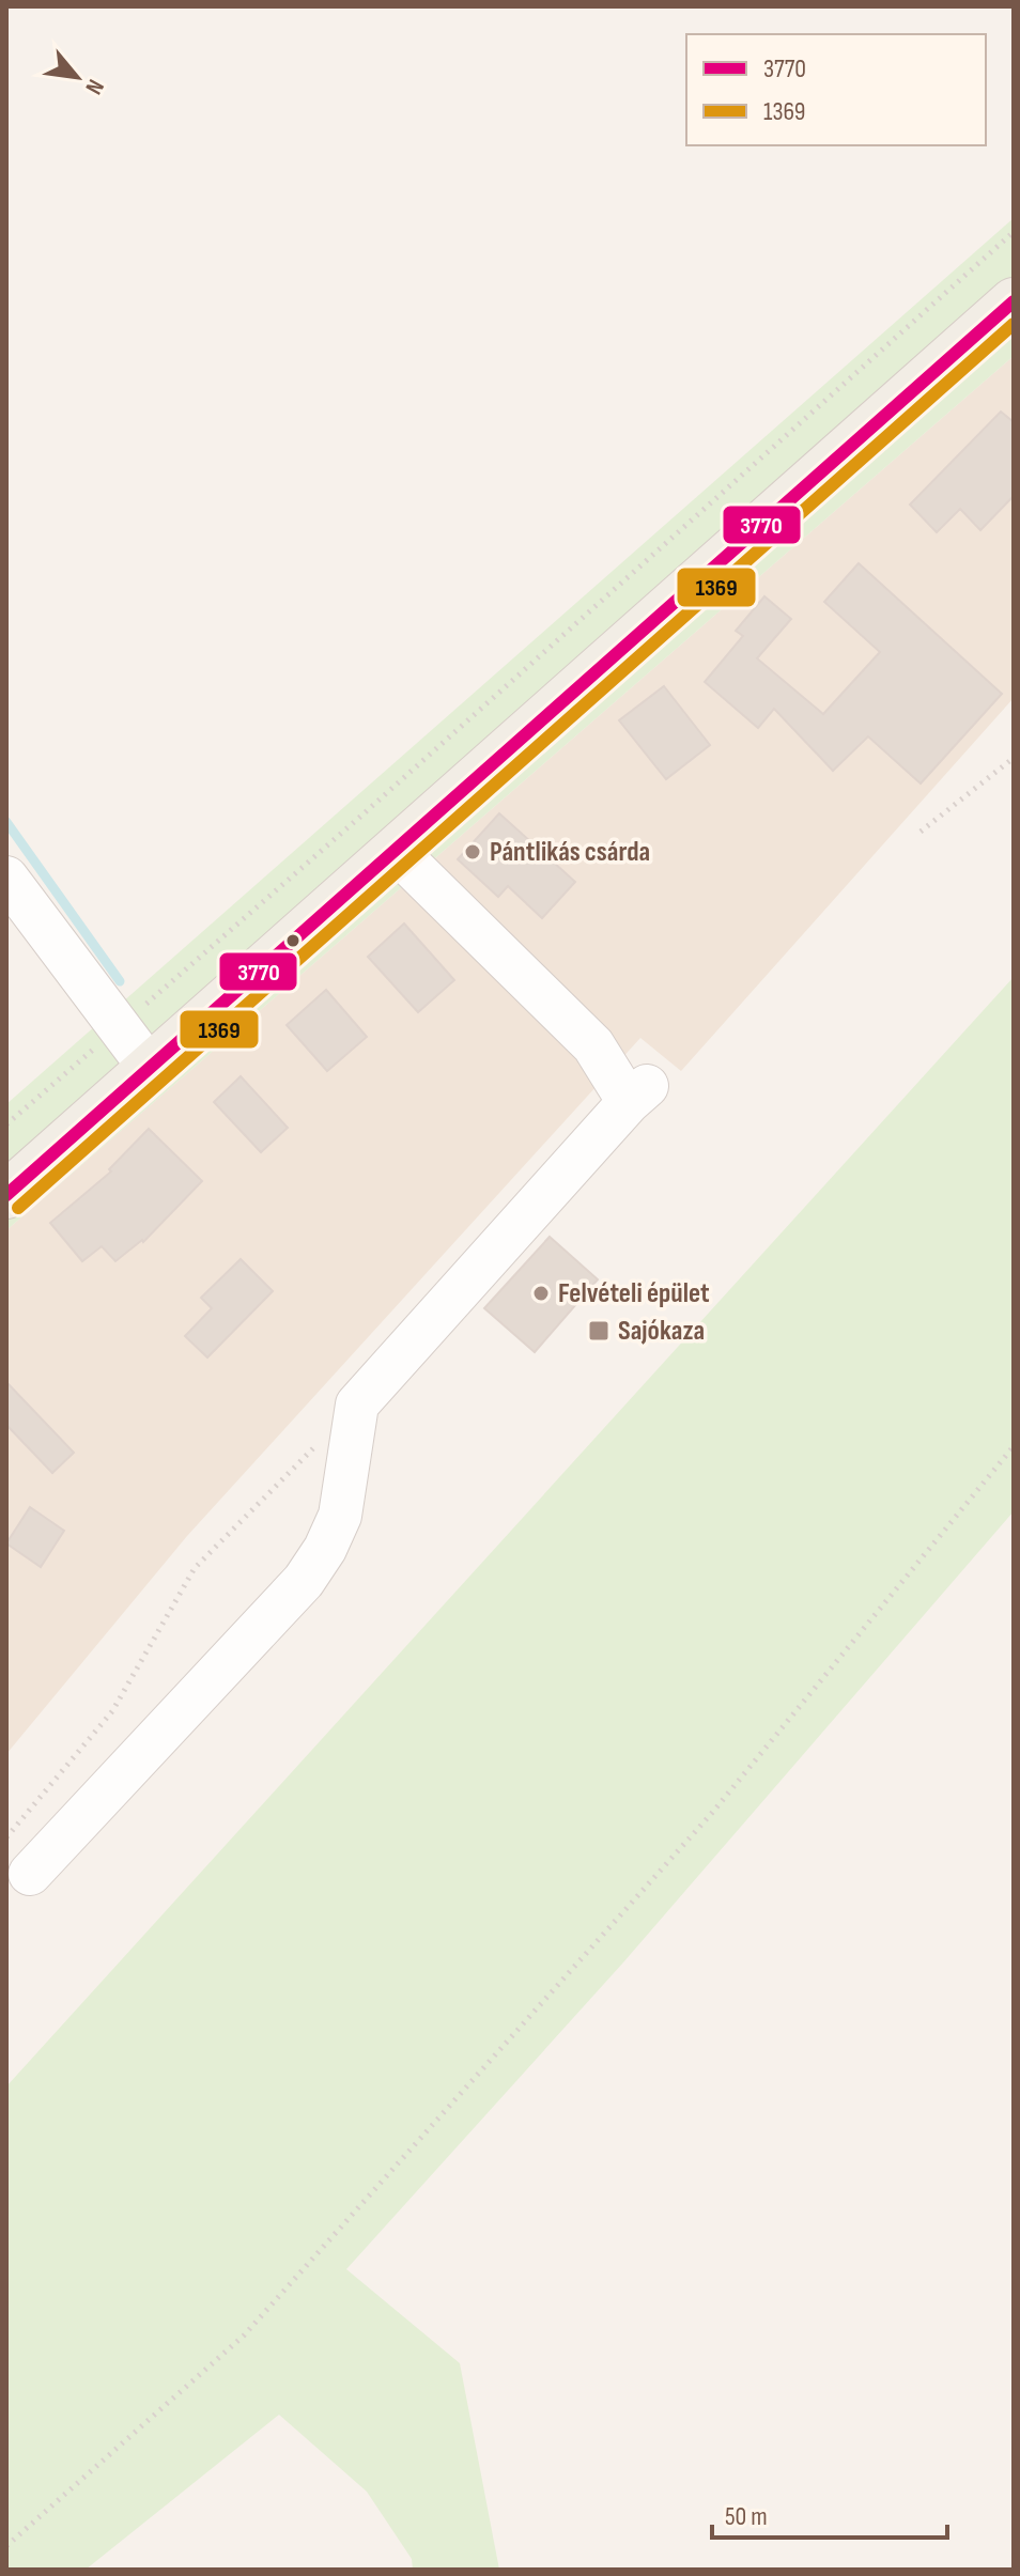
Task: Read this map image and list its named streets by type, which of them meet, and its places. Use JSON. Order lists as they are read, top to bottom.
{
  "places": {
    "other": ["Pántlikás csárda", "Felvételi épület"],
    "transit": ["Sajókaza"]
  },
  "lines": ["transit line 3770", "transit line 1369"],
  "legend": ["3770", "1369"],
  "scale_bar": "50 m",
  "north": "bottom right"
}
